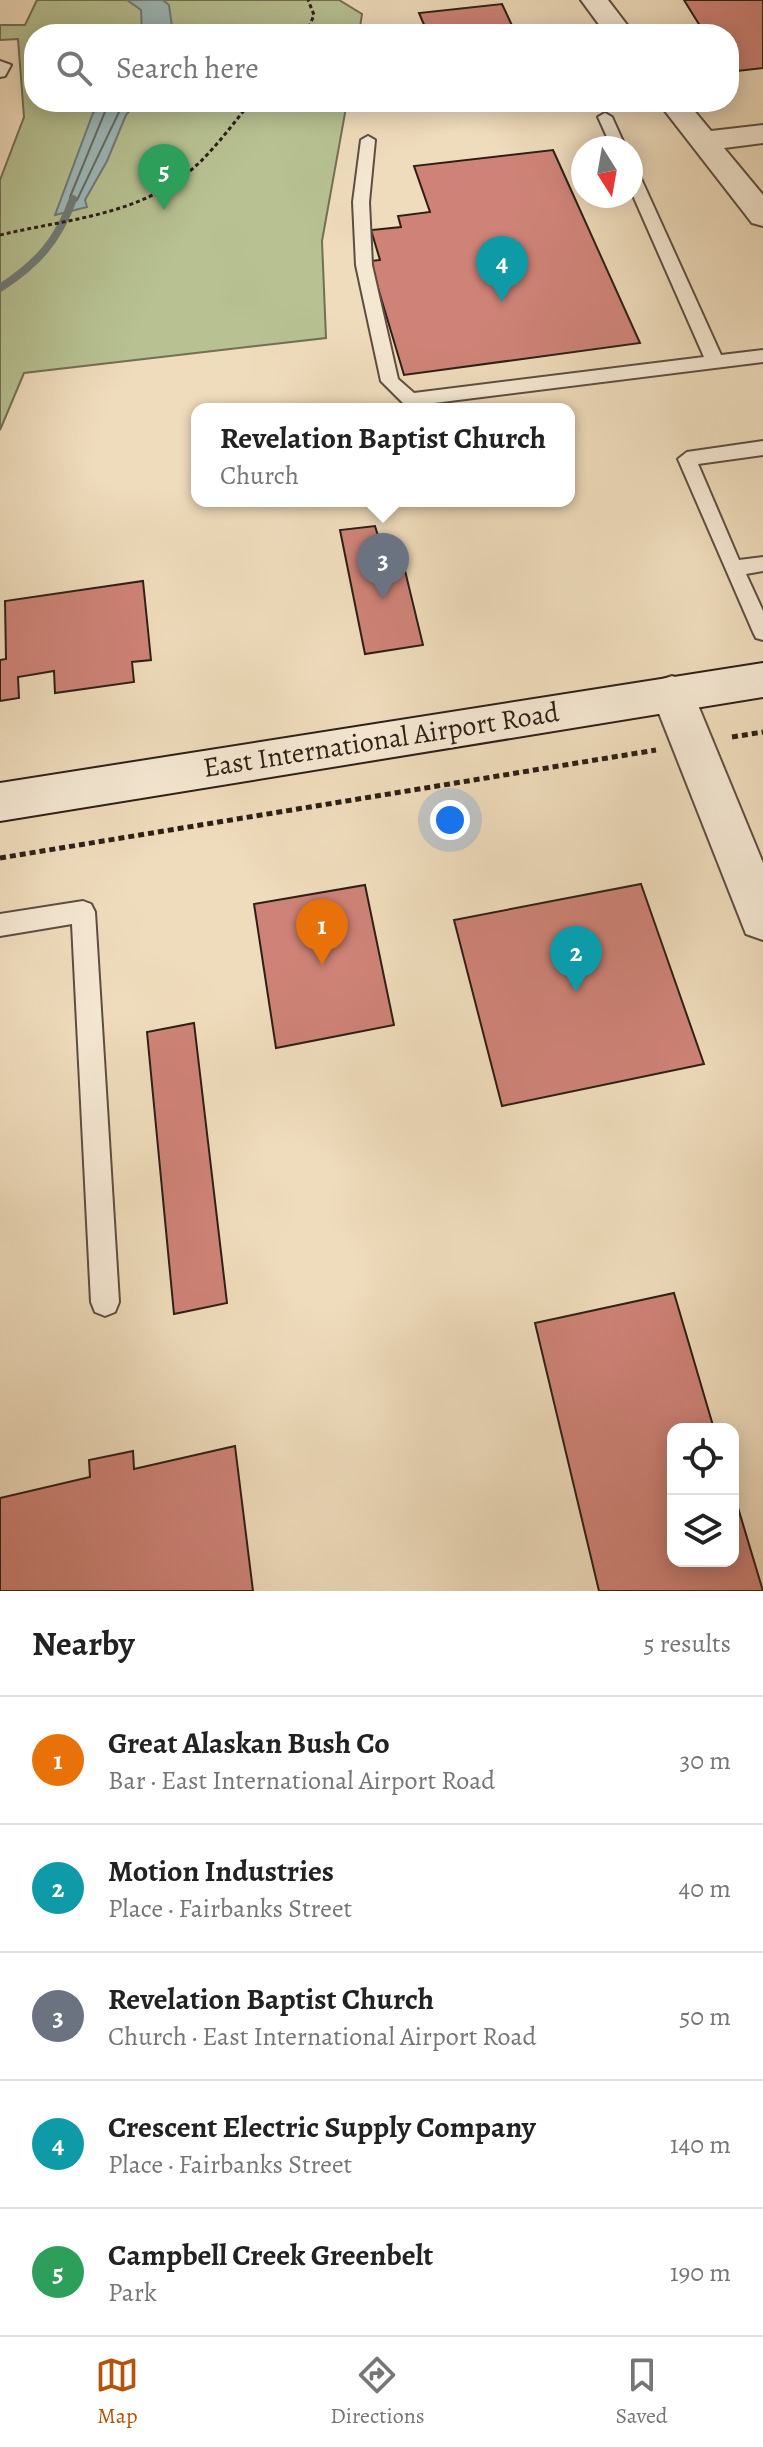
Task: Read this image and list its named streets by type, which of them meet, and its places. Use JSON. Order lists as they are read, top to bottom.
{
  "streets": {
    "main road": ["East International Airport Road"]
  },
  "north": "bottom",
  "page": {
    "search": "Search here",
    "pins": [
      "5",
      "4",
      "3",
      "1",
      "2"
    ],
    "popup": ["Revelation Baptist Church", "Church"],
    "heading": ["Nearby", "5 results"],
    "list": [
      {
        "mark": "1",
        "name": "Great Alaskan Bush Co",
        "note": "Bar · East International Airport Road",
        "value": "30 m"
      },
      {
        "mark": "2",
        "name": "Motion Industries",
        "note": "Place · Fairbanks Street",
        "value": "40 m"
      },
      {
        "mark": "3",
        "name": "Revelation Baptist Church",
        "note": "Church · East International Airport Road",
        "value": "50 m"
      },
      {
        "mark": "4",
        "name": "Crescent Electric Supply Company",
        "note": "Place · Fairbanks Street",
        "value": "140 m"
      },
      {
        "mark": "5",
        "name": "Campbell Creek Greenbelt",
        "note": "Park",
        "value": "190 m"
      }
    ],
    "nav": ["Map", "Directions", "Saved"]
  }
}
